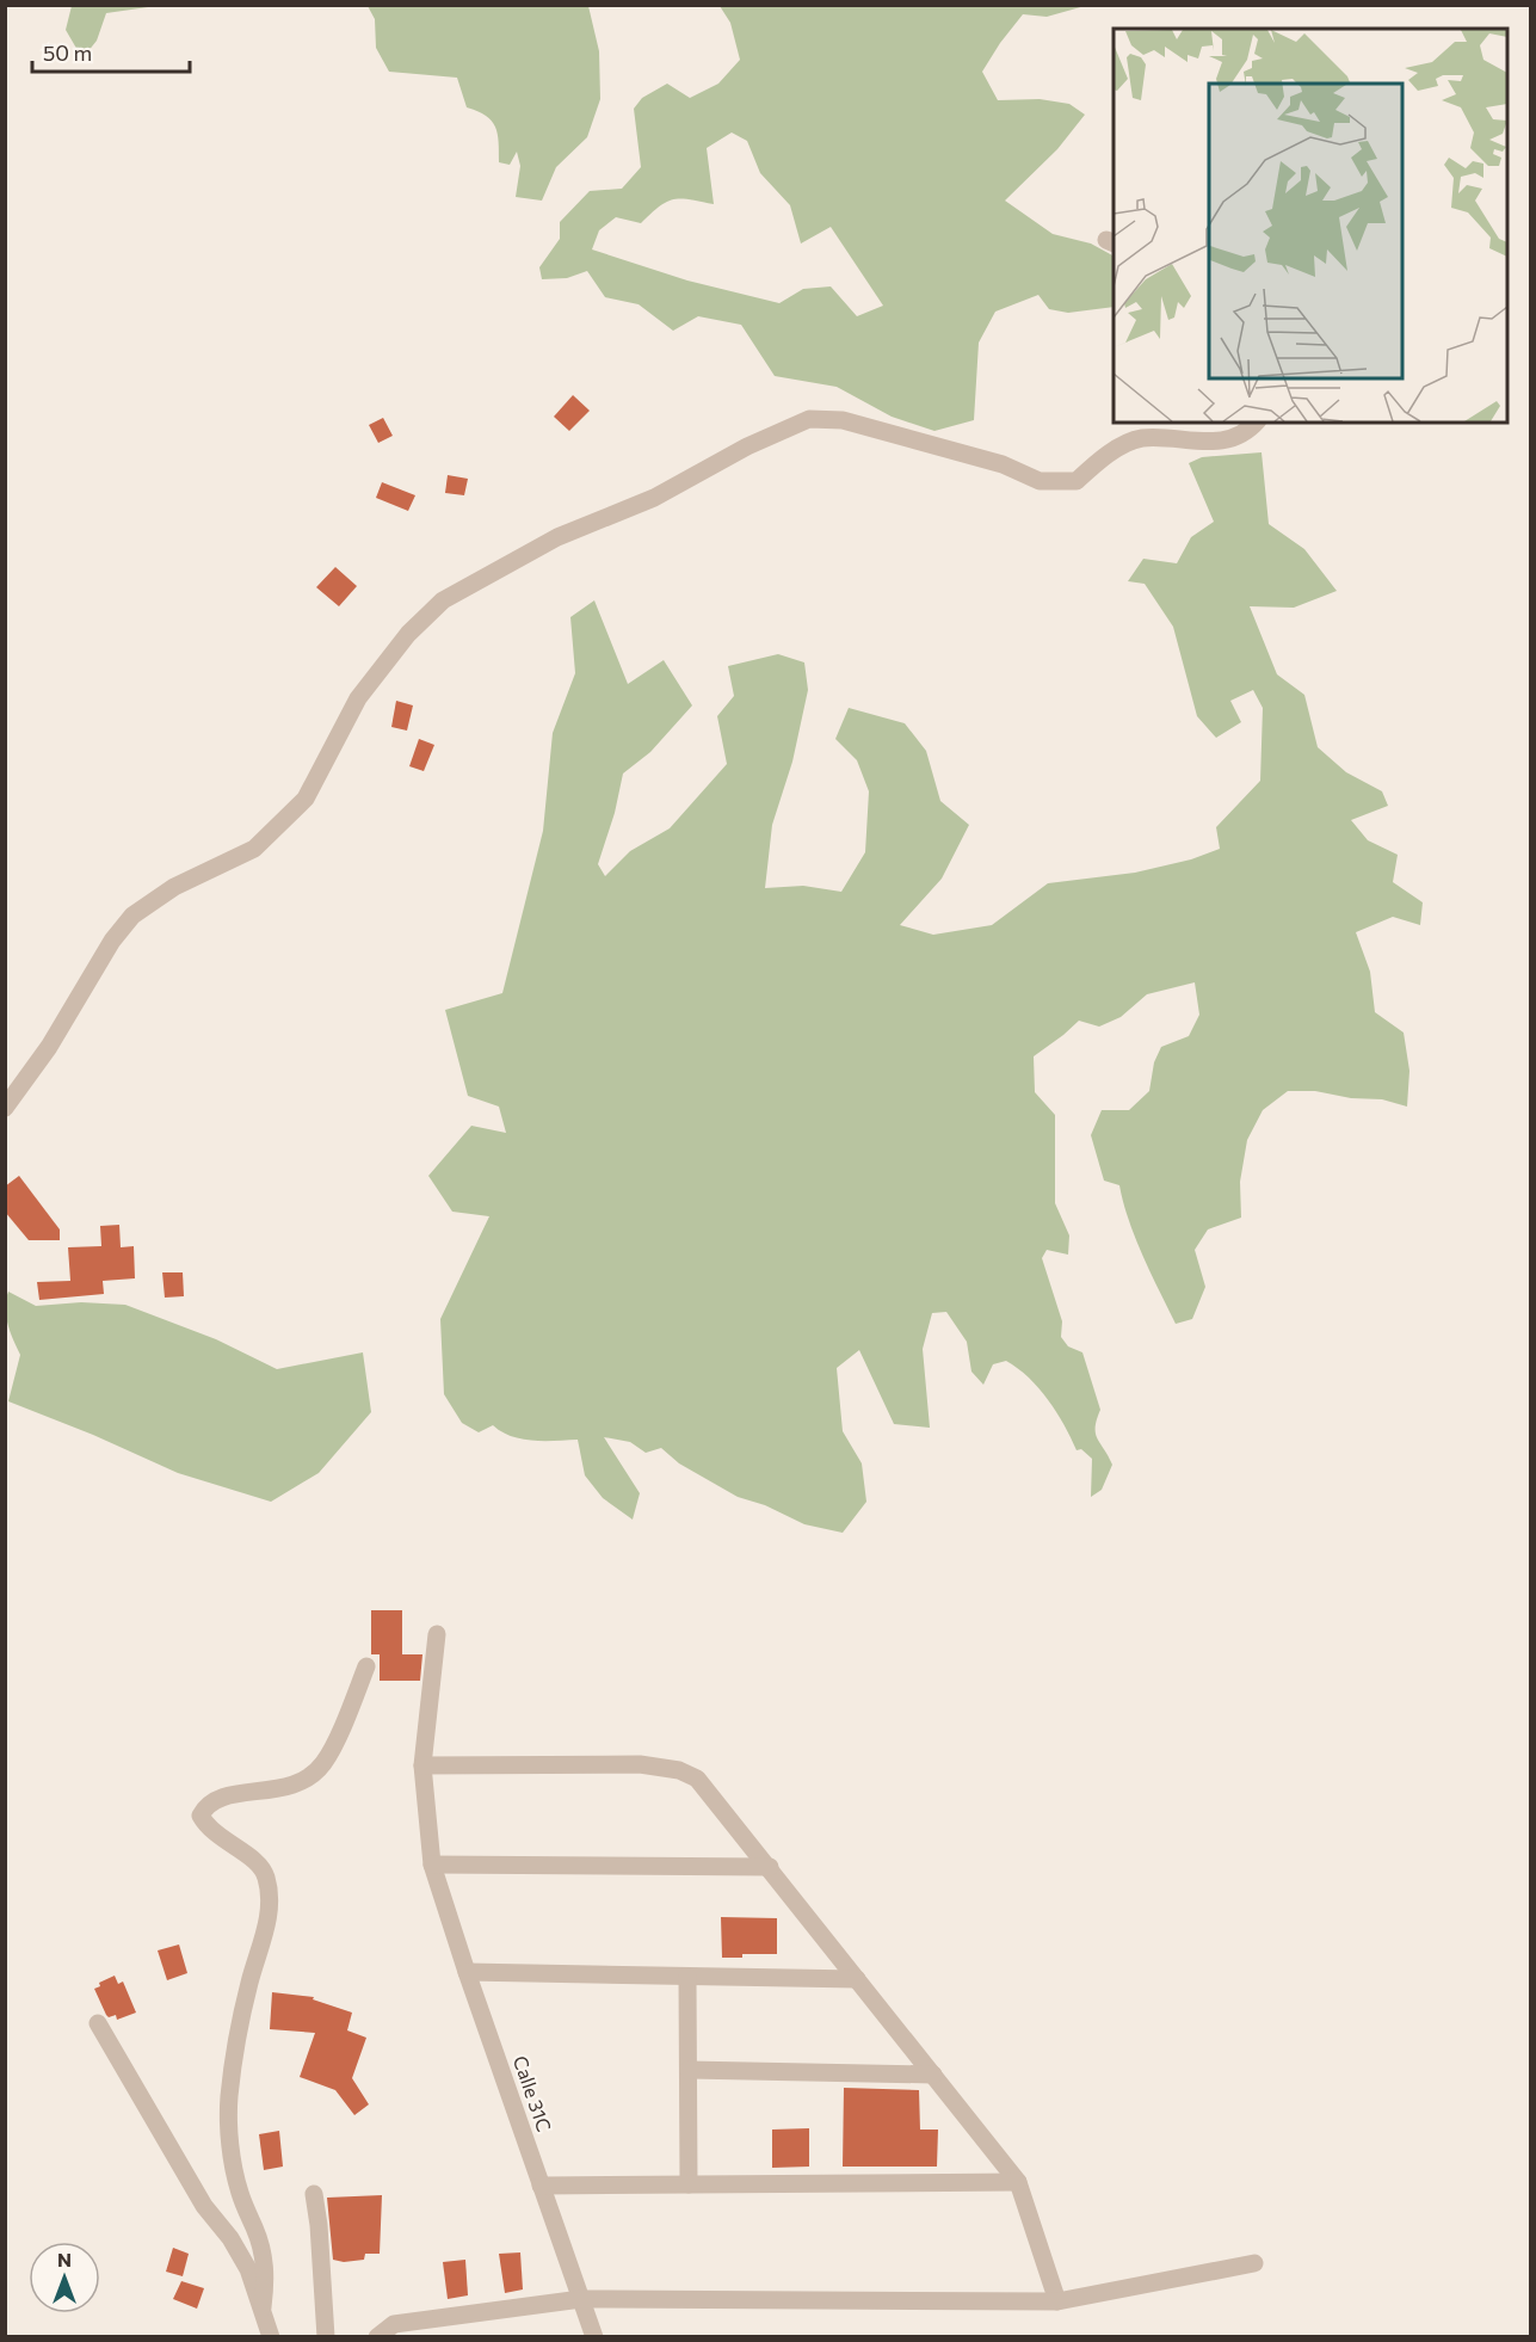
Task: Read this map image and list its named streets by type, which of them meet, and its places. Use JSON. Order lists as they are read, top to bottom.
{
  "streets": {
    "street": ["Calle 31C"]
  },
  "scale_bar": "50 m",
  "north": "top"
}
